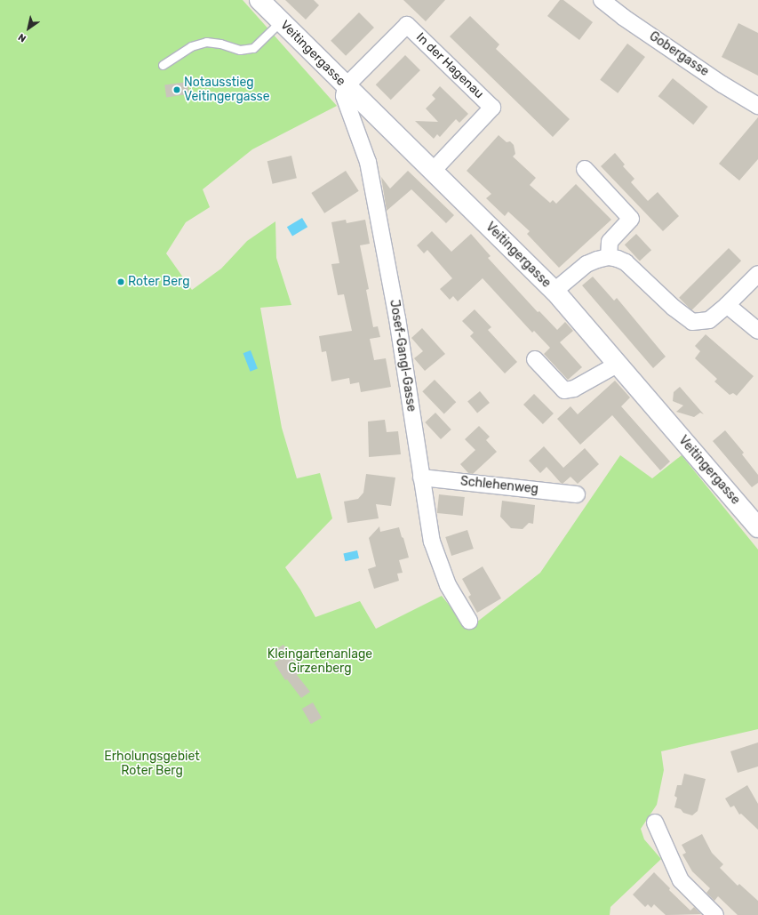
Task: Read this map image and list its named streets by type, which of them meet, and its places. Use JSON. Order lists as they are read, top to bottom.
{
  "streets": {
    "street": [
      "Veitingergasse",
      "Gobergasse",
      "In der Hagenau",
      "Josef-Gangl-Gasse",
      "Schlehenweg"
    ]
  },
  "crossings": [
    ["Veitingergasse", "In der Hagenau"],
    ["Veitingergasse", "Josef-Gangl-Gasse"],
    ["In der Hagenau", "Josef-Gangl-Gasse"],
    ["Josef-Gangl-Gasse", "Schlehenweg"]
  ],
  "parks": ["Kleingartenanlage Girzenberg", "Erholungsgebiet Roter Berg"],
  "places": ["Notausstieg Veitingergasse", "Roter Berg"],
  "north": "bottom left"
}
